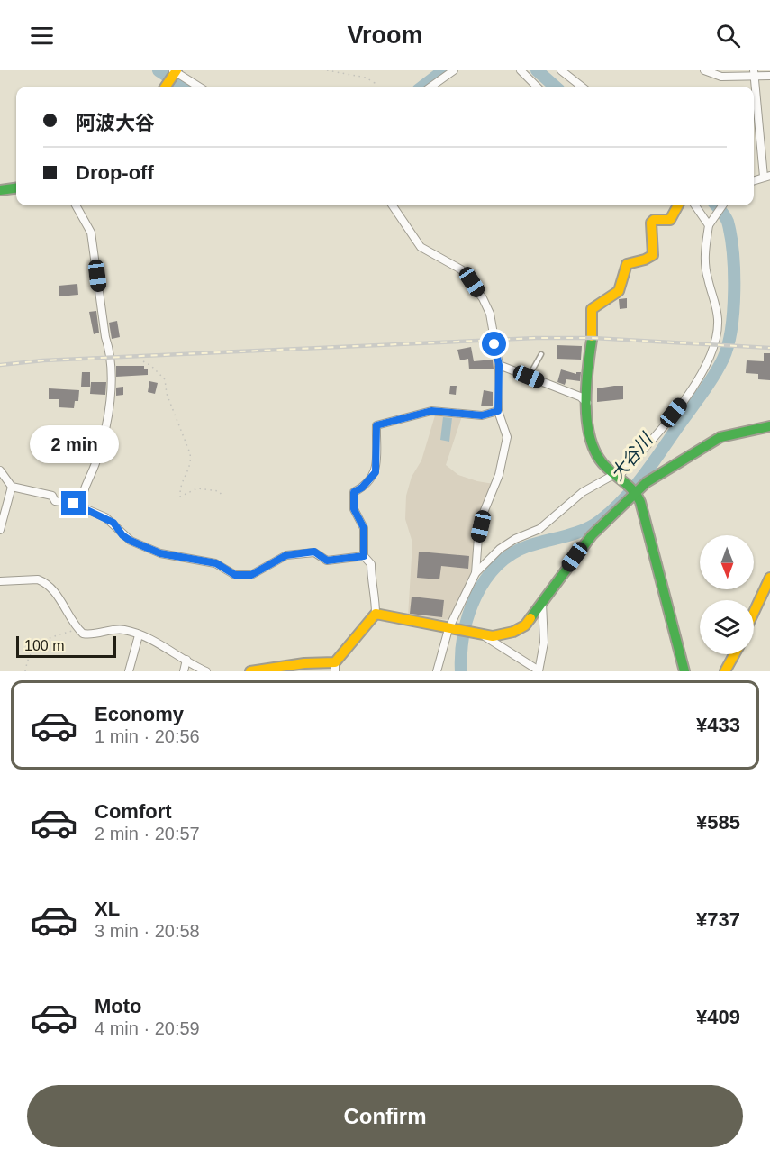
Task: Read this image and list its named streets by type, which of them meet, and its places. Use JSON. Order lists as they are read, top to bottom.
{
  "water": ["大谷川"],
  "scale_bar": "100 m",
  "north": "bottom",
  "page": {
    "header": "Vroom",
    "banner": ["阿波大谷", "Drop-off"],
    "bubble": "2 min",
    "scale": "100 m",
    "list": [
      {
        "name": "Economy",
        "note": "1 min · 20:56",
        "value": "¥433"
      },
      {
        "name": "Comfort",
        "note": "2 min · 20:57",
        "value": "¥585"
      },
      {
        "name": "XL",
        "note": "3 min · 20:58",
        "value": "¥737"
      },
      {
        "name": "Moto",
        "note": "4 min · 20:59",
        "value": "¥409"
      }
    ],
    "buttons": "Confirm"
  }
}
